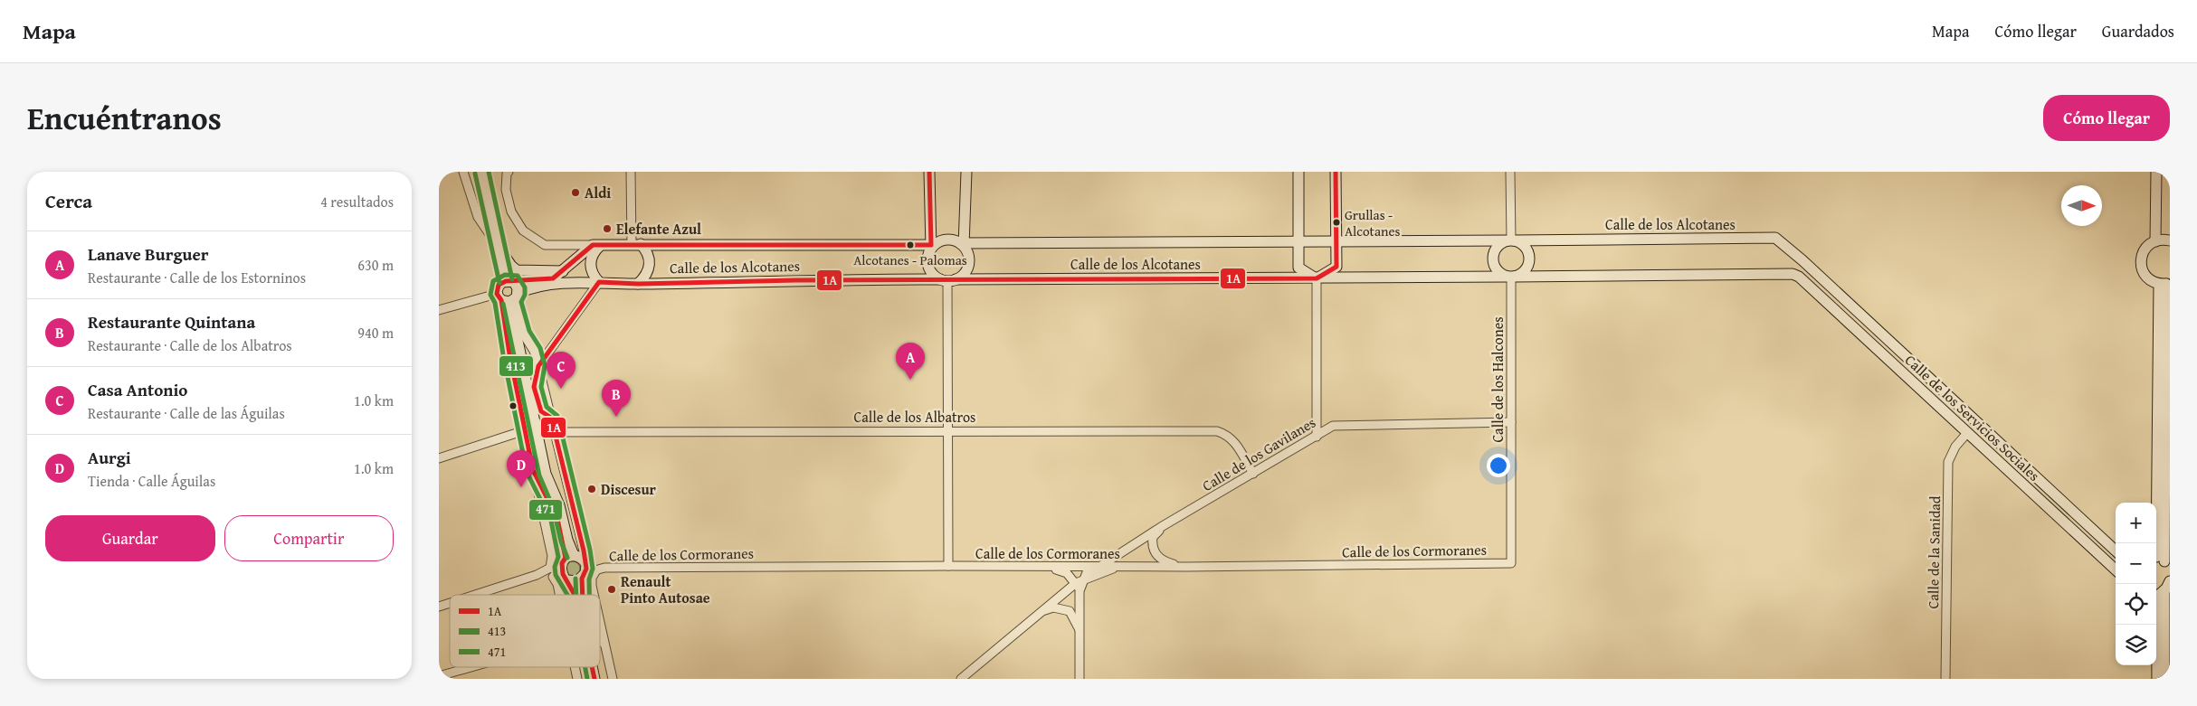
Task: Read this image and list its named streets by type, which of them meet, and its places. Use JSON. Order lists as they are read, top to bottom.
{
  "streets": {
    "street": [
      "Calle de los Alcotanes",
      "Calle de los Halcones",
      "Calle de los Albatros",
      "Calle de los Servicios Sociales",
      "Calle de los Gavilanes",
      "Calle de los Cormoranes",
      "Calle de la Sanidad"
    ]
  },
  "crossings": [
    ["Calle de los Alcotanes", "Calle de los Halcones"],
    ["Calle de los Alcotanes", "Calle de los Servicios Sociales"],
    ["Calle de los Halcones", "Calle de los Gavilanes"],
    ["Calle de los Halcones", "Calle de los Cormoranes"],
    ["Calle de los Albatros", "Calle de los Gavilanes"],
    ["Calle de los Servicios Sociales", "Calle de la Sanidad"],
    ["Calle de los Gavilanes", "Calle de los Cormoranes"]
  ],
  "places": [
    "Aldi",
    "Grullas - Alcotanes",
    "Elefante Azul",
    "Alcotanes - Palomas",
    "Discesur",
    "Renault Pinto Autosae"
  ],
  "lines": ["transit line 1A", "transit line 471", "transit line 413"],
  "legend": ["1A", "413", "471"],
  "north": "right",
  "page": {
    "header": "Mapa",
    "nav": ["Mapa", "Cómo llegar", "Guardados"],
    "title": "Encuéntranos",
    "buttons": [
      "Cómo llegar",
      ["Guardar", "Compartir"]
    ],
    "heading": ["Cerca", "4 resultados"],
    "list": [
      {
        "mark": "A",
        "name": "Lanave Burguer",
        "note": "Restaurante · Calle de los Estorninos",
        "value": "630 m"
      },
      {
        "mark": "B",
        "name": "Restaurante Quintana",
        "note": "Restaurante · Calle de los Albatros",
        "value": "940 m"
      },
      {
        "mark": "C",
        "name": "Casa Antonio",
        "note": "Restaurante · Calle de las Águilas",
        "value": "1.0 km"
      },
      {
        "mark": "D",
        "name": "Aurgi",
        "note": "Tienda · Calle Águilas",
        "value": "1.0 km"
      }
    ],
    "pins": [
      "A",
      "C",
      "B",
      "D"
    ],
    "map_buttons": ["+", "−"]
  }
}
